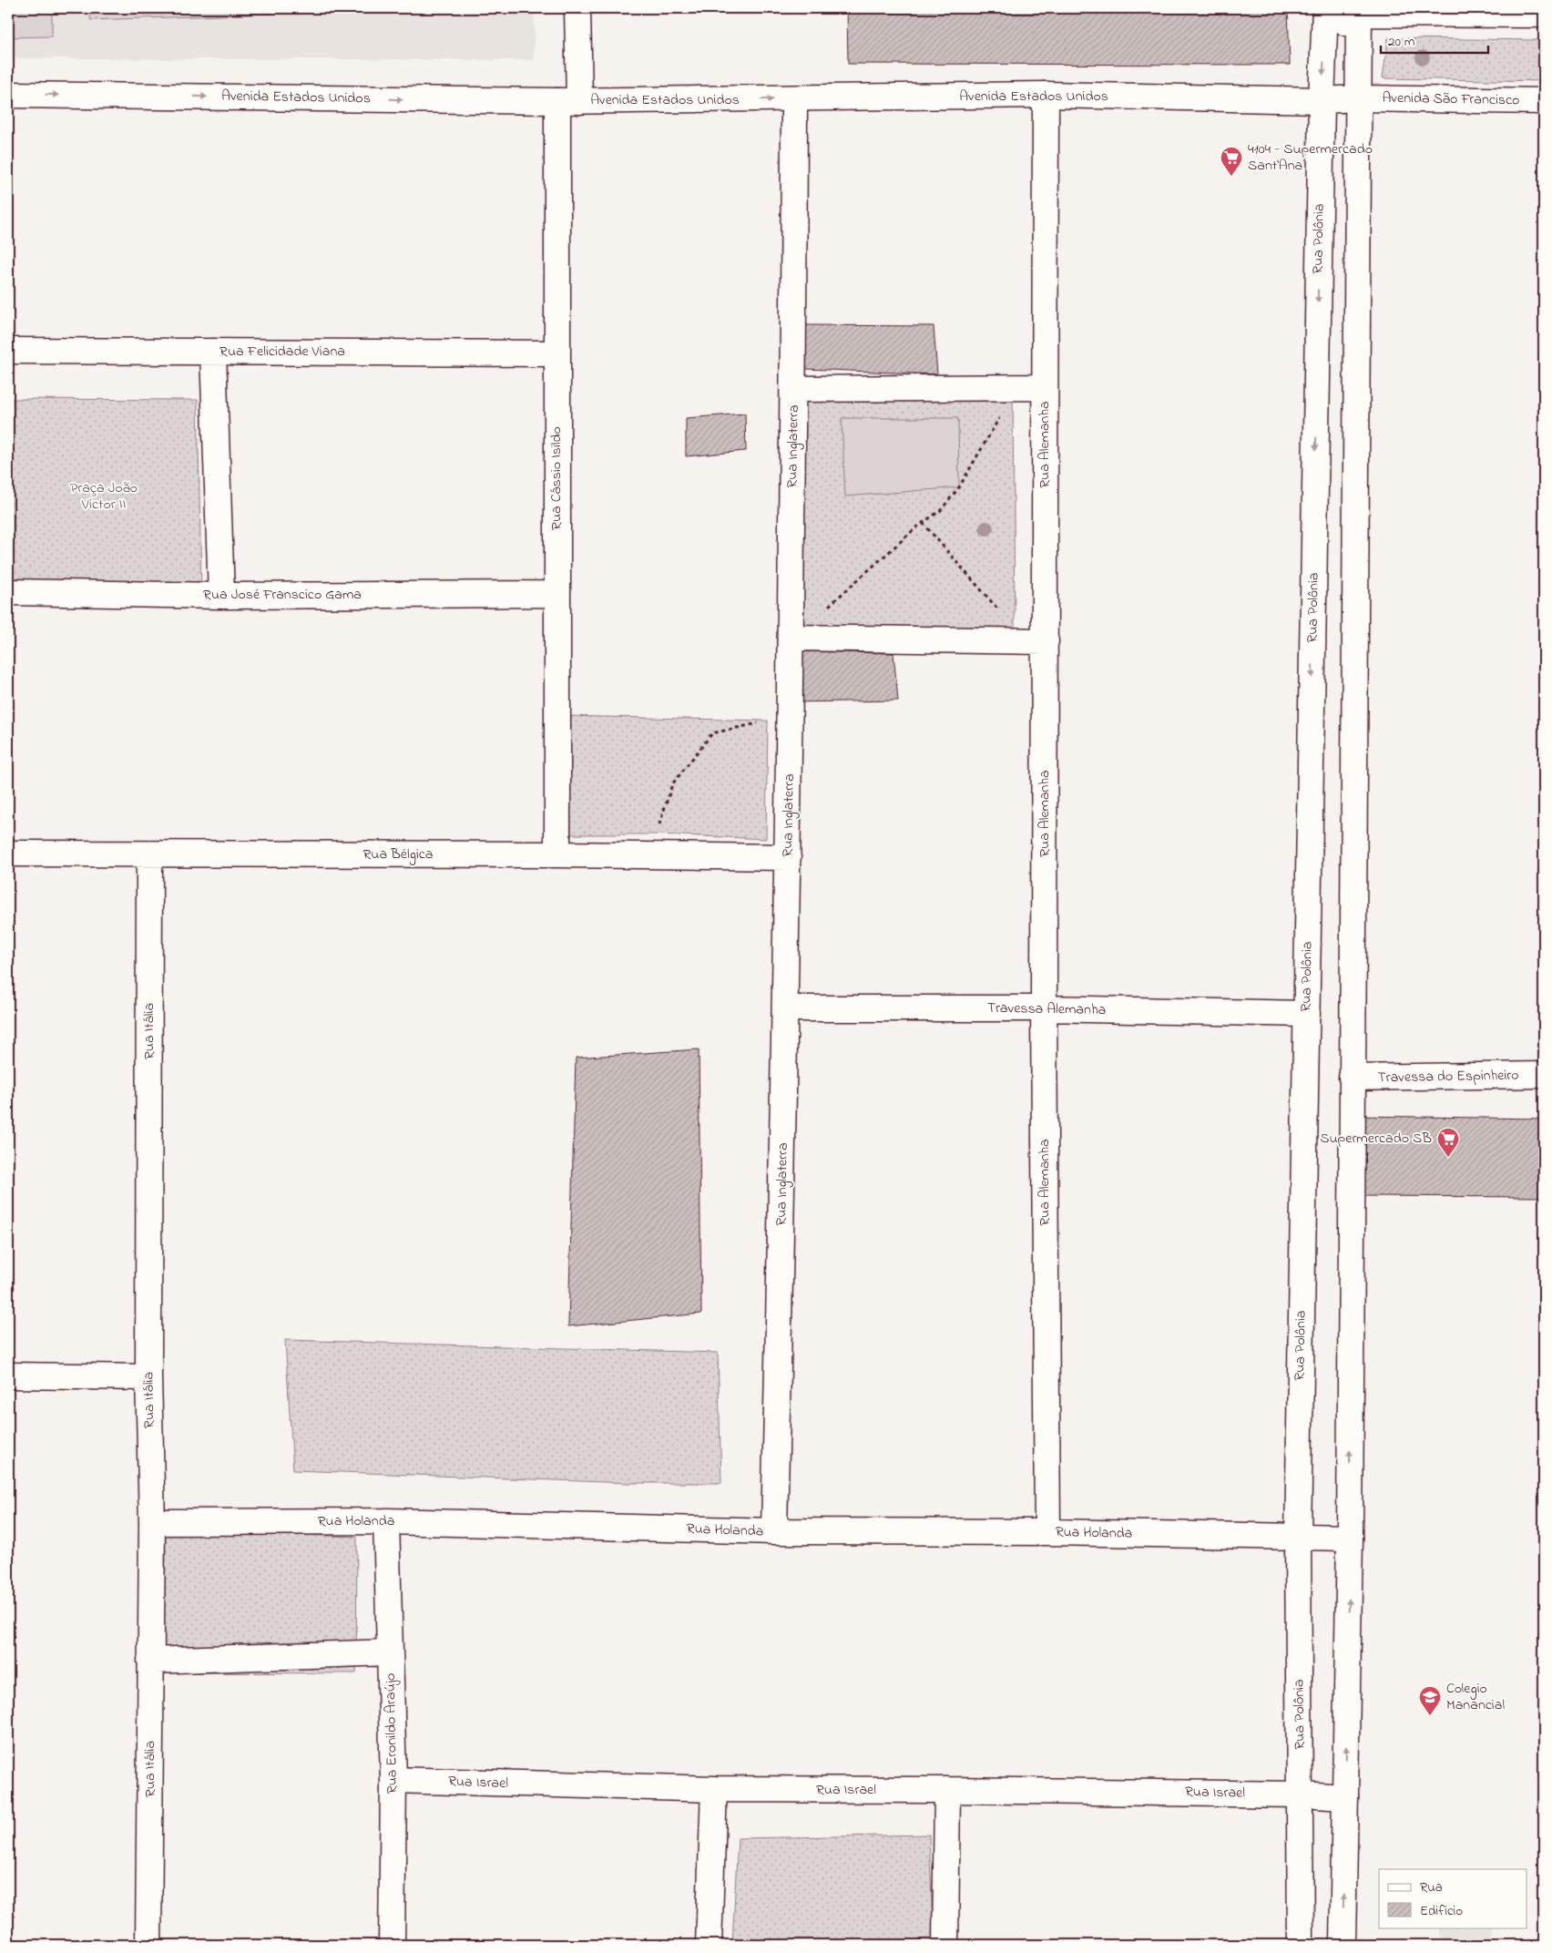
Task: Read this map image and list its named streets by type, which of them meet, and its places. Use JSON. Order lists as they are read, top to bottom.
{
  "streets": {
    "street": [
      "Avenida Estados Unidos",
      "Avenida São Francisco",
      "Rua Polônia",
      "Rua Felicidade Viana",
      "Rua Alemanha",
      "Rua Inglaterra",
      "Rua Cássio Isildo",
      "Rua José Franscico Gama",
      "Rua Bélgica",
      "Travessa Alemanha",
      "Rua Itália",
      "Travessa do Espinheiro",
      "Rua Holanda",
      "Rua Eronildo Araújo",
      "Rua Israel"
    ]
  },
  "crossings": [
    ["Avenida Estados Unidos", "Avenida São Francisco"],
    ["Avenida Estados Unidos", "Rua Polônia"],
    ["Avenida Estados Unidos", "Rua Alemanha"],
    ["Avenida Estados Unidos", "Rua Inglaterra"],
    ["Avenida Estados Unidos", "Rua Cássio Isildo"],
    ["Rua Polônia", "Travessa Alemanha"],
    ["Rua Polônia", "Rua Holanda"],
    ["Rua Polônia", "Rua Israel"],
    ["Rua Felicidade Viana", "Rua Cássio Isildo"],
    ["Rua Alemanha", "Travessa Alemanha"],
    ["Rua Alemanha", "Rua Holanda"],
    ["Rua Inglaterra", "Rua Bélgica"],
    ["Rua Inglaterra", "Travessa Alemanha"],
    ["Rua Inglaterra", "Rua Holanda"],
    ["Rua Cássio Isildo", "Rua José Franscico Gama"],
    ["Rua Cássio Isildo", "Rua Bélgica"],
    ["Rua Bélgica", "Rua Itália"],
    ["Rua Itália", "Rua Holanda"],
    ["Rua Holanda", "Rua Eronildo Araújo"],
    ["Rua Eronildo Araújo", "Rua Israel"]
  ],
  "one_way": ["Avenida Estados Unidos"],
  "parks": ["Praça João Victor II"],
  "places": {
    "supermarket": ["4104 - Supermercado Sant'Ana", "Supermercado SB"],
    "school or university": ["Colegio Manancial"]
  },
  "legend": ["Rua", "Edifício"],
  "scale_bar": "20 m"
}
